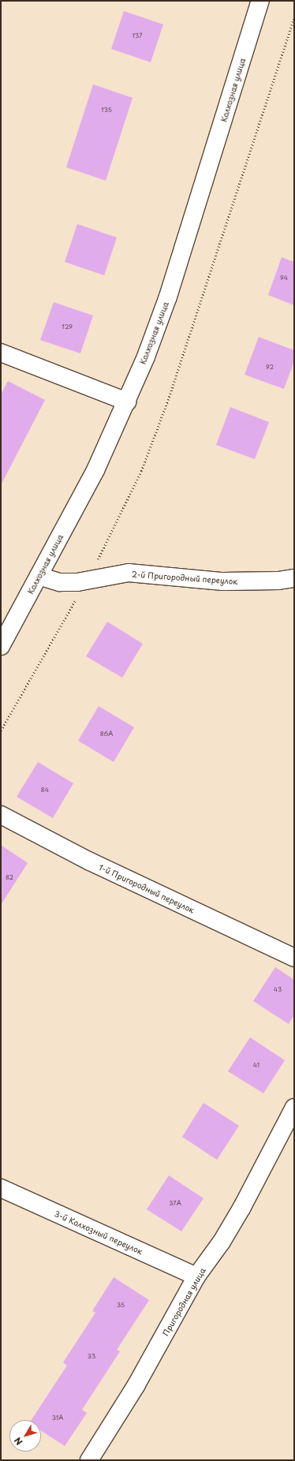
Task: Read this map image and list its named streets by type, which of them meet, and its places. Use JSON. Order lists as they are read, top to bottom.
{
  "streets": {
    "street": [
      "Колхозная улица",
      "2-й Пригородный переулок",
      "1-й Пригородный переулок",
      "3-й Колхозный переулок",
      "Пригородная улица"
    ]
  },
  "crossings": [
    ["Колхозная улица", "2-й Пригородный переулок"],
    ["3-й Колхозный переулок", "Пригородная улица"]
  ],
  "house_numbers": [
    "137",
    "135",
    "94",
    "129",
    "92",
    "86А",
    "84",
    "82",
    "43",
    "41",
    "37А",
    "35",
    "33",
    "31А"
  ],
  "north": "bottom left"
}
